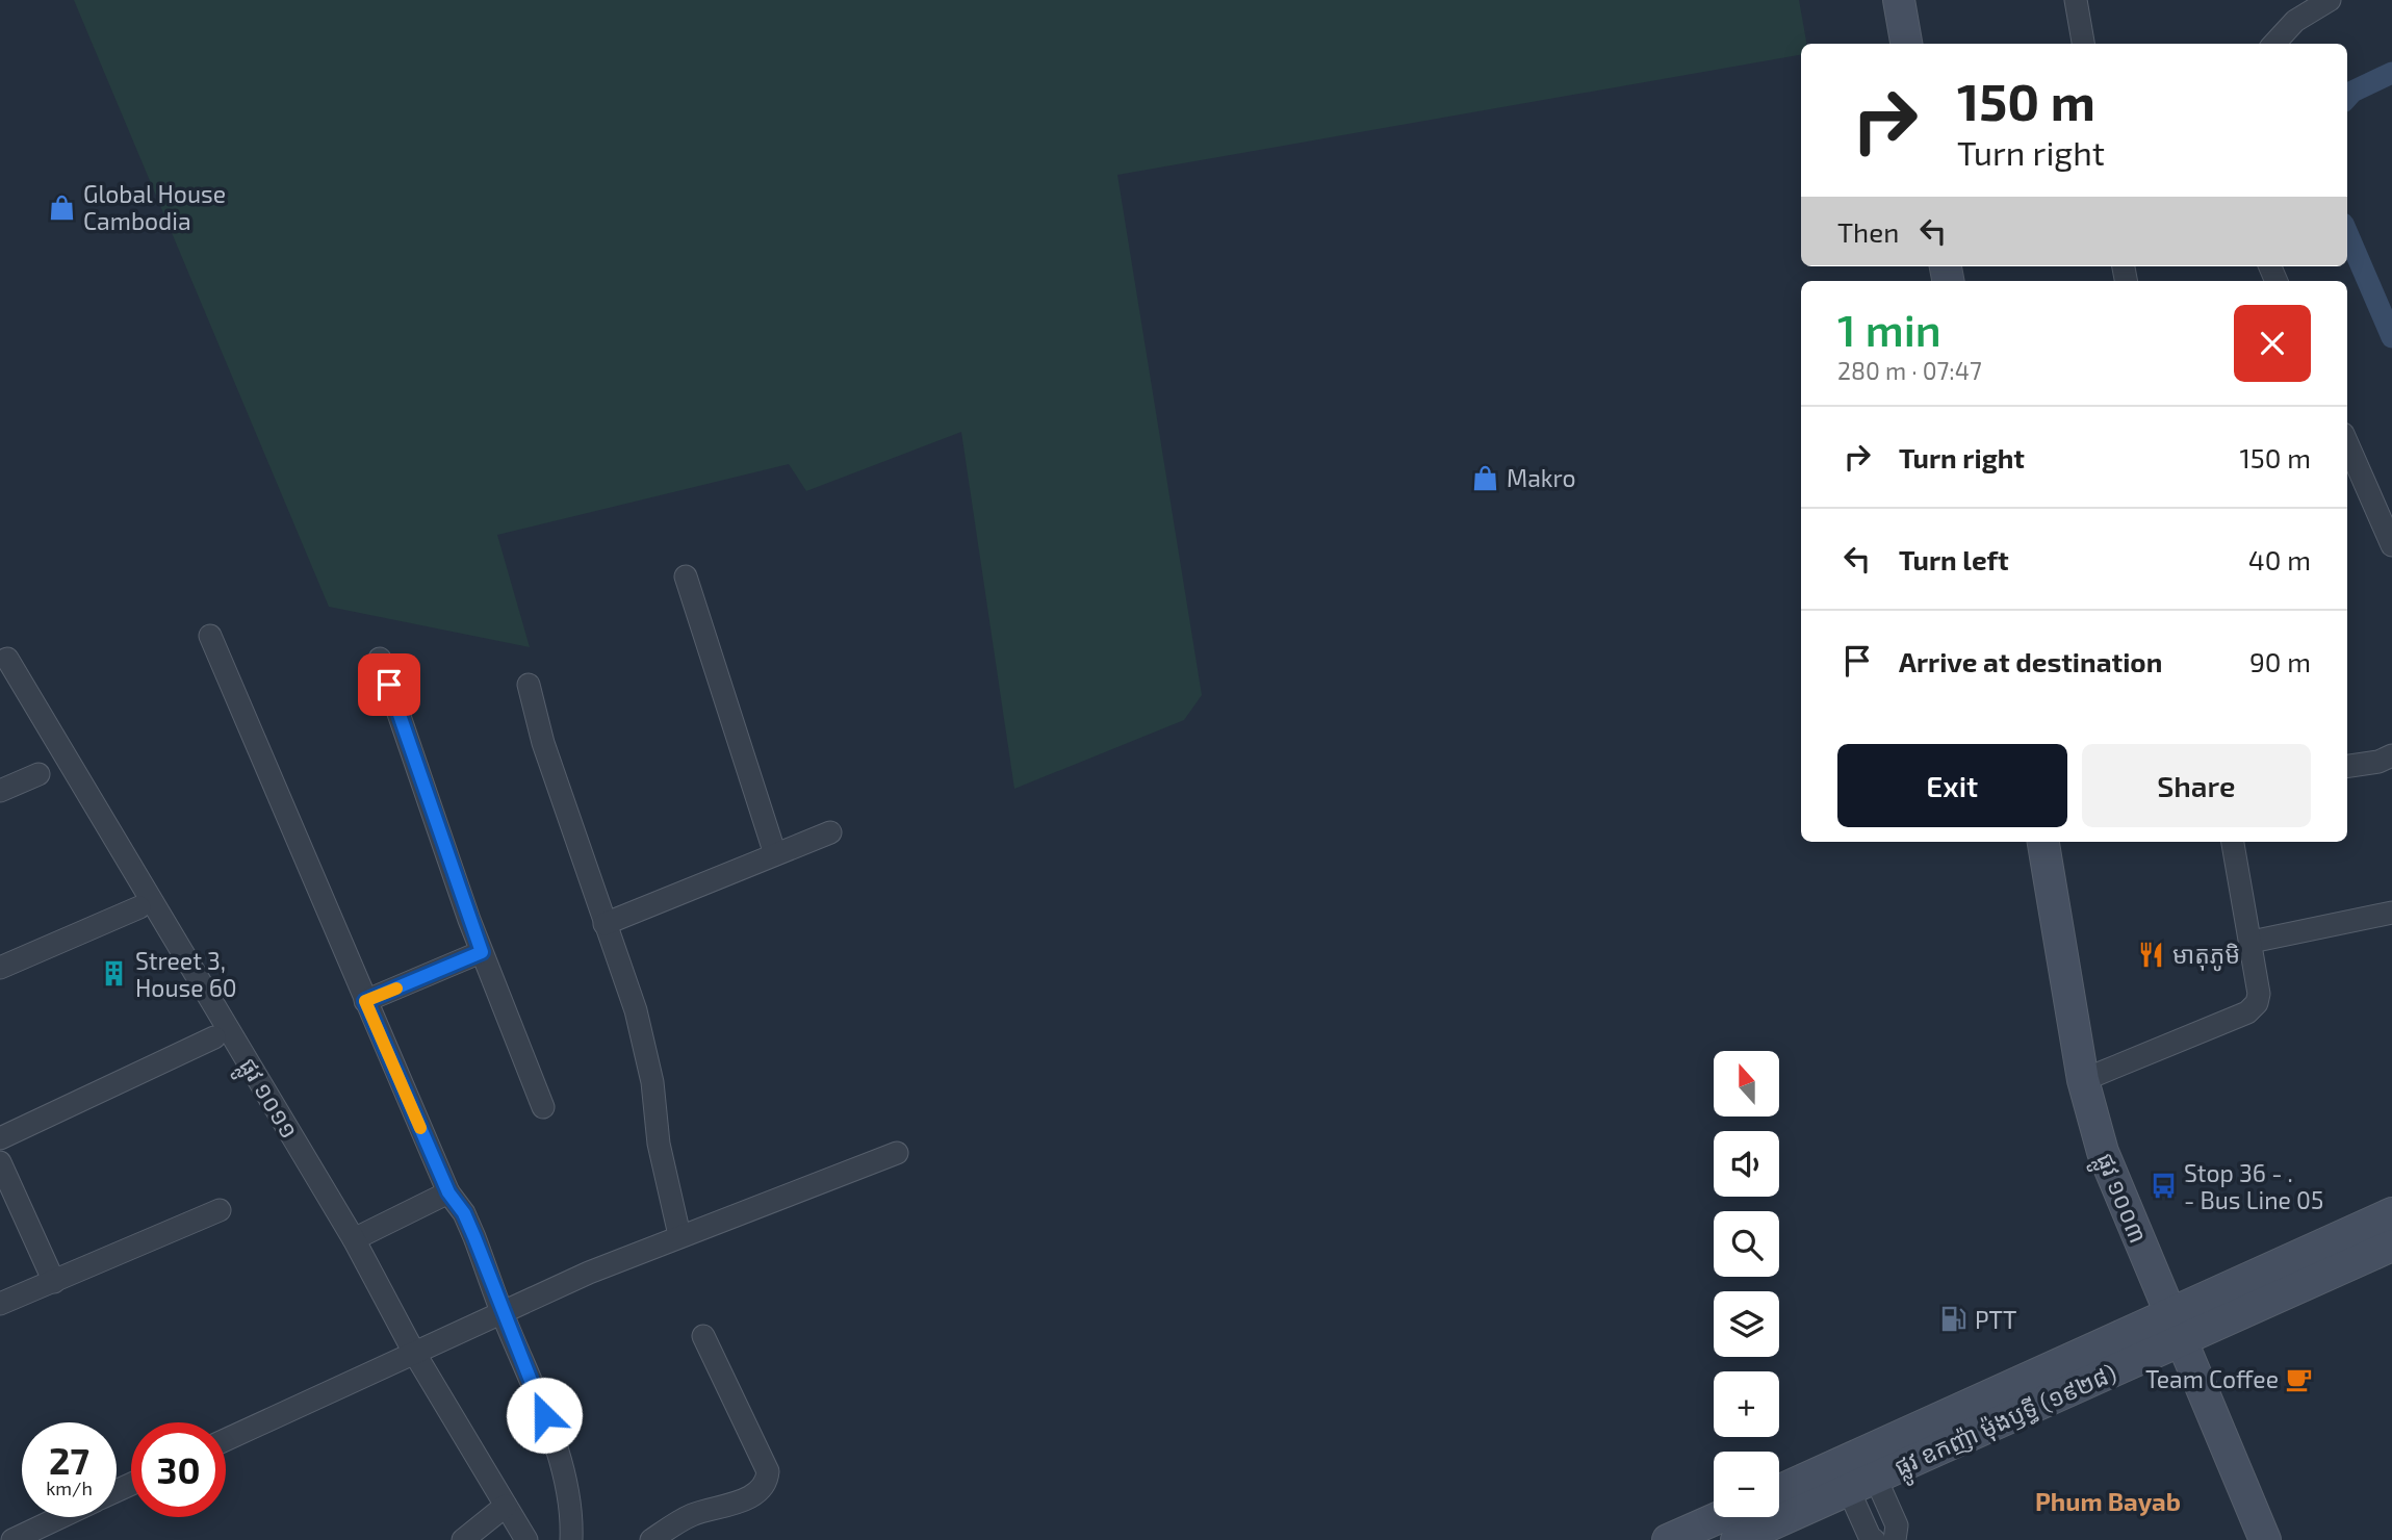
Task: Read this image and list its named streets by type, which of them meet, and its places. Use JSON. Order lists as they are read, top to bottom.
{
  "streets": {
    "main road": ["ផ្លូវ ១០០៣", "ផ្លូវ ឧកញ៉ា ម៉ុងឫទ្ធី (១៩២៨)"],
    "street": ["ផ្លូវ ១០១១"]
  },
  "crossings": [
    ["ផ្លូវ ១០០៣", "ផ្លូវ ឧកញ៉ា ម៉ុងឫទ្ធី (១៩២៨)"]
  ],
  "districts": ["Phum Bayab"],
  "places": {
    "shop": ["Global House Cambodia", "Makro"],
    "restaurant": ["មាតុភូមិ"],
    "building": ["Street 3, House 60"],
    "bus stop": ["Stop 36 - . - Bus Line 05"],
    "fuel station": ["PTT"],
    "cafe": ["Team Coffee"]
  },
  "north": "top",
  "page": {
    "turn": ["150 m", "Turn right"],
    "then": "Then",
    "heading": ["1 min", "280 m · 07:47"],
    "list": [
      {
        "name": "Turn right",
        "value": "150 m"
      },
      {
        "name": "Turn left",
        "value": "40 m"
      },
      {
        "name": "Arrive at destination",
        "value": "90 m"
      }
    ],
    "buttons": ["Exit", "Share"],
    "map_buttons": ["+", "−"],
    "speed": "27 km/h",
    "limit": "30"
  }
}
